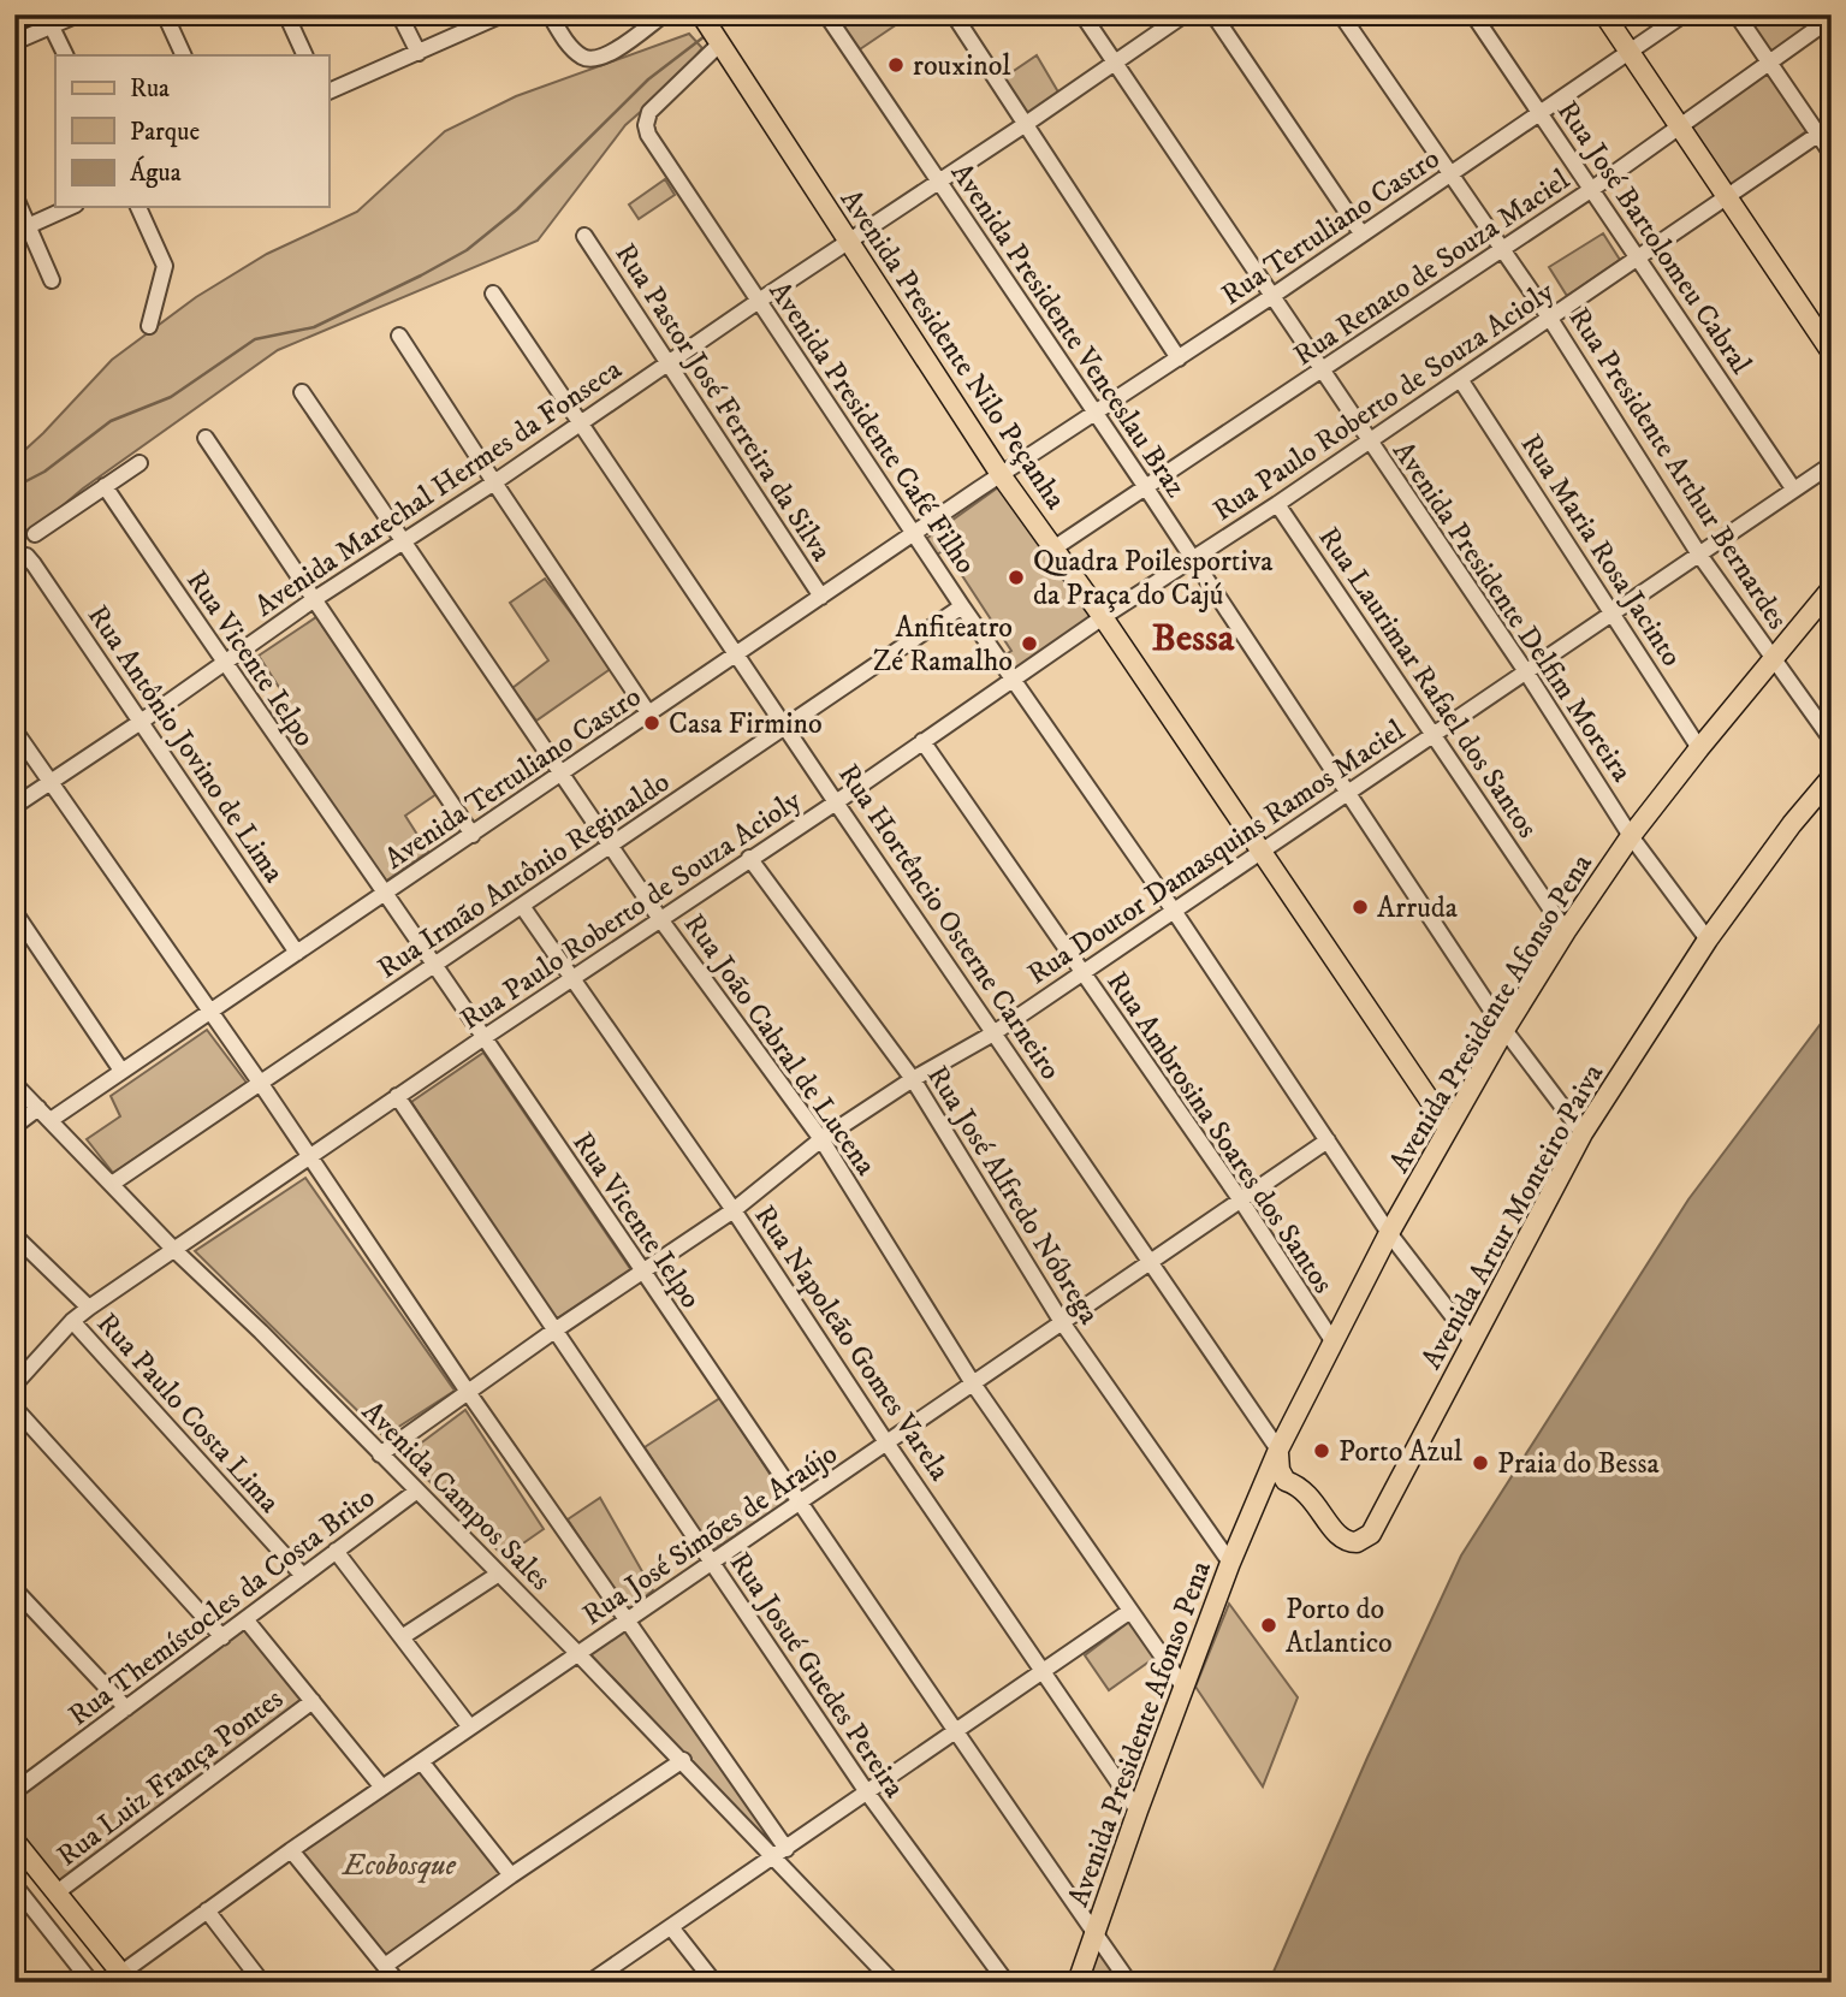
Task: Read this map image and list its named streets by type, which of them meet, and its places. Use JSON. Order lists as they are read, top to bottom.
{
  "streets": {
    "main road": [
      "Avenida Presidente Nilo Peçanha",
      "Rua Hortêncio Osterne Carneiro",
      "Avenida Presidente Afonso Pena",
      "Avenida Artur Monteiro Paiva"
    ],
    "street": [
      "Rua Tertuliano Castro",
      "Rua José Bartolomeu Cabral",
      "Rua Renato de Souza Maciel",
      "Avenida Presidente Venceslau Braz",
      "Rua Paulo Roberto de Souza Acioly",
      "Rua Pastor José Ferreira da Silva",
      "Avenida Presidente Café Filho",
      "Rua Presidente Arthur Bernardes",
      "Avenida Marechal Hermes da Fonseca",
      "Rua Maria Rosa Jacinto",
      "Avenida Presidente Delfim Moreira",
      "Rua Vicente Ielpo",
      "Rua Laurimar Rafael dos Santos",
      "Rua Antônio Jovino de Lima",
      "Avenida Tertuliano Castro",
      "Rua Doutor Damasquins Ramos Maciel",
      "Rua Irmão Antônio Reginaldo",
      "Rua João Cabral de Lucena",
      "Rua Ambrosina Soares dos Santos",
      "Rua José Alfredo Nóbrega",
      "Rua Napoleão Gomes Varela",
      "Rua Paulo Costa Lima",
      "Avenida Campos Sales",
      "Rua José Simões de Araújo",
      "Rua Themístocles da Costa Brito",
      "Rua Josué Guedes Pereira",
      "Rua Luiz França Pontes"
    ]
  },
  "crossings": [
    ["Rua Tertuliano Castro", "Rua José Bartolomeu Cabral"],
    ["Rua Tertuliano Castro", "Avenida Presidente Venceslau Braz"],
    ["Rua Tertuliano Castro", "Avenida Presidente Nilo Peçanha"],
    ["Rua Tertuliano Castro", "Rua Presidente Arthur Bernardes"],
    ["Rua Tertuliano Castro", "Avenida Presidente Delfim Moreira"],
    ["Rua Tertuliano Castro", "Avenida Tertuliano Castro"],
    ["Rua José Bartolomeu Cabral", "Rua Renato de Souza Maciel"],
    ["Rua José Bartolomeu Cabral", "Rua Paulo Roberto de Souza Acioly"],
    ["Rua José Bartolomeu Cabral", "Rua Doutor Damasquins Ramos Maciel"],
    ["Rua Renato de Souza Maciel", "Avenida Presidente Venceslau Braz"],
    ["Rua Renato de Souza Maciel", "Avenida Presidente Nilo Peçanha"],
    ["Rua Renato de Souza Maciel", "Rua Presidente Arthur Bernardes"],
    ["Rua Renato de Souza Maciel", "Avenida Presidente Delfim Moreira"],
    ["Avenida Presidente Venceslau Braz", "Rua Paulo Roberto de Souza Acioly"],
    ["Avenida Presidente Venceslau Braz", "Avenida Marechal Hermes da Fonseca"],
    ["Avenida Presidente Venceslau Braz", "Rua Doutor Damasquins Ramos Maciel"],
    ["Avenida Presidente Venceslau Braz", "Avenida Presidente Afonso Pena"],
    ["Avenida Presidente Venceslau Braz", "Avenida Artur Monteiro Paiva"],
    ["Avenida Presidente Nilo Peçanha", "Rua Paulo Roberto de Souza Acioly"],
    ["Avenida Presidente Nilo Peçanha", "Avenida Presidente Café Filho"],
    ["Avenida Presidente Nilo Peçanha", "Avenida Marechal Hermes da Fonseca"],
    ["Avenida Presidente Nilo Peçanha", "Avenida Tertuliano Castro"],
    ["Avenida Presidente Nilo Peçanha", "Rua Doutor Damasquins Ramos Maciel"],
    ["Avenida Presidente Nilo Peçanha", "Avenida Presidente Afonso Pena"],
    ["Rua Paulo Roberto de Souza Acioly", "Avenida Presidente Café Filho"],
    ["Rua Paulo Roberto de Souza Acioly", "Rua Presidente Arthur Bernardes"],
    ["Rua Paulo Roberto de Souza Acioly", "Rua Maria Rosa Jacinto"],
    ["Rua Paulo Roberto de Souza Acioly", "Avenida Presidente Delfim Moreira"],
    ["Rua Paulo Roberto de Souza Acioly", "Rua Vicente Ielpo"],
    ["Rua Paulo Roberto de Souza Acioly", "Rua Laurimar Rafael dos Santos"],
    ["Rua Paulo Roberto de Souza Acioly", "Rua Hortêncio Osterne Carneiro"],
    ["Rua Paulo Roberto de Souza Acioly", "Rua João Cabral de Lucena"],
    ["Rua Paulo Roberto de Souza Acioly", "Rua Ambrosina Soares dos Santos"],
    ["Rua Paulo Roberto de Souza Acioly", "Rua José Alfredo Nóbrega"],
    ["Rua Paulo Roberto de Souza Acioly", "Rua Napoleão Gomes Varela"],
    ["Rua Paulo Roberto de Souza Acioly", "Rua Paulo Costa Lima"],
    ["Rua Paulo Roberto de Souza Acioly", "Avenida Campos Sales"],
    ["Rua Paulo Roberto de Souza Acioly", "Rua Josué Guedes Pereira"],
    ["Rua Pastor José Ferreira da Silva", "Avenida Marechal Hermes da Fonseca"],
    ["Rua Pastor José Ferreira da Silva", "Avenida Tertuliano Castro"],
    ["Avenida Presidente Café Filho", "Avenida Marechal Hermes da Fonseca"],
    ["Avenida Presidente Café Filho", "Avenida Tertuliano Castro"],
    ["Avenida Presidente Café Filho", "Rua Doutor Damasquins Ramos Maciel"],
    ["Avenida Presidente Café Filho", "Rua Irmão Antônio Reginaldo"],
    ["Avenida Presidente Café Filho", "Avenida Presidente Afonso Pena"],
    ["Avenida Presidente Café Filho", "Avenida Artur Monteiro Paiva"],
    ["Avenida Presidente Café Filho", "Rua José Simões de Araújo"],
    ["Rua Presidente Arthur Bernardes", "Rua Doutor Damasquins Ramos Maciel"],
    ["Rua Presidente Arthur Bernardes", "Avenida Presidente Afonso Pena"],
    ["Avenida Marechal Hermes da Fonseca", "Avenida Presidente Delfim Moreira"],
    ["Avenida Marechal Hermes da Fonseca", "Rua Vicente Ielpo"],
    ["Avenida Marechal Hermes da Fonseca", "Rua Antônio Jovino de Lima"],
    ["Avenida Marechal Hermes da Fonseca", "Rua Hortêncio Osterne Carneiro"],
    ["Avenida Marechal Hermes da Fonseca", "Rua João Cabral de Lucena"],
    ["Rua Maria Rosa Jacinto", "Rua Doutor Damasquins Ramos Maciel"],
    ["Rua Maria Rosa Jacinto", "Avenida Presidente Afonso Pena"],
    ["Avenida Presidente Delfim Moreira", "Rua Doutor Damasquins Ramos Maciel"],
    ["Avenida Presidente Delfim Moreira", "Avenida Presidente Afonso Pena"],
    ["Avenida Presidente Delfim Moreira", "Avenida Artur Monteiro Paiva"],
    ["Rua Vicente Ielpo", "Avenida Tertuliano Castro"],
    ["Rua Vicente Ielpo", "Rua Doutor Damasquins Ramos Maciel"],
    ["Rua Vicente Ielpo", "Rua Irmão Antônio Reginaldo"],
    ["Rua Vicente Ielpo", "Avenida Presidente Afonso Pena"],
    ["Rua Vicente Ielpo", "Rua José Simões de Araújo"],
    ["Rua Laurimar Rafael dos Santos", "Rua Doutor Damasquins Ramos Maciel"],
    ["Rua Laurimar Rafael dos Santos", "Avenida Presidente Afonso Pena"],
    ["Rua Antônio Jovino de Lima", "Avenida Tertuliano Castro"],
    ["Avenida Tertuliano Castro", "Rua Hortêncio Osterne Carneiro"],
    ["Avenida Tertuliano Castro", "Rua João Cabral de Lucena"],
    ["Avenida Tertuliano Castro", "Avenida Campos Sales"],
    ["Rua Doutor Damasquins Ramos Maciel", "Rua Hortêncio Osterne Carneiro"],
    ["Rua Doutor Damasquins Ramos Maciel", "Rua João Cabral de Lucena"],
    ["Rua Doutor Damasquins Ramos Maciel", "Rua Ambrosina Soares dos Santos"],
    ["Rua Doutor Damasquins Ramos Maciel", "Rua José Alfredo Nóbrega"],
    ["Rua Doutor Damasquins Ramos Maciel", "Rua Napoleão Gomes Varela"],
    ["Rua Doutor Damasquins Ramos Maciel", "Avenida Campos Sales"],
    ["Rua Doutor Damasquins Ramos Maciel", "Rua Josué Guedes Pereira"],
    ["Rua Irmão Antônio Reginaldo", "Rua Hortêncio Osterne Carneiro"],
    ["Rua Irmão Antônio Reginaldo", "Rua João Cabral de Lucena"],
    ["Rua Irmão Antônio Reginaldo", "Rua Napoleão Gomes Varela"],
    ["Rua Irmão Antônio Reginaldo", "Avenida Campos Sales"],
    ["Rua Hortêncio Osterne Carneiro", "Avenida Presidente Afonso Pena"],
    ["Rua Hortêncio Osterne Carneiro", "Avenida Artur Monteiro Paiva"],
    ["Rua Hortêncio Osterne Carneiro", "Rua José Simões de Araújo"],
    ["Avenida Presidente Afonso Pena", "Rua João Cabral de Lucena"],
    ["Avenida Presidente Afonso Pena", "Rua Ambrosina Soares dos Santos"],
    ["Avenida Presidente Afonso Pena", "Rua José Alfredo Nóbrega"],
    ["Avenida Presidente Afonso Pena", "Avenida Artur Monteiro Paiva"],
    ["Avenida Presidente Afonso Pena", "Rua Napoleão Gomes Varela"],
    ["Rua João Cabral de Lucena", "Rua José Simões de Araújo"],
    ["Rua Ambrosina Soares dos Santos", "Rua José Simões de Araújo"],
    ["Rua José Alfredo Nóbrega", "Rua José Simões de Araújo"],
    ["Rua Napoleão Gomes Varela", "Rua José Simões de Araújo"],
    ["Rua Paulo Costa Lima", "Rua Themístocles da Costa Brito"],
    ["Avenida Campos Sales", "Rua José Simões de Araújo"],
    ["Avenida Campos Sales", "Rua Themístocles da Costa Brito"],
    ["Rua José Simões de Araújo", "Rua Josué Guedes Pereira"]
  ],
  "districts": ["Bessa"],
  "parks": ["Ecobosque"],
  "places": [
    "rouxinol",
    "Quadra Poilesportiva da Praça do Cajú",
    "Anfiteatro Zé Ramalho",
    "Casa Firmino",
    "Arruda",
    "Porto Azul",
    "Praia do Bessa",
    "Porto do Atlantico"
  ],
  "legend": ["Rua", "Parque", "Água"]
}
